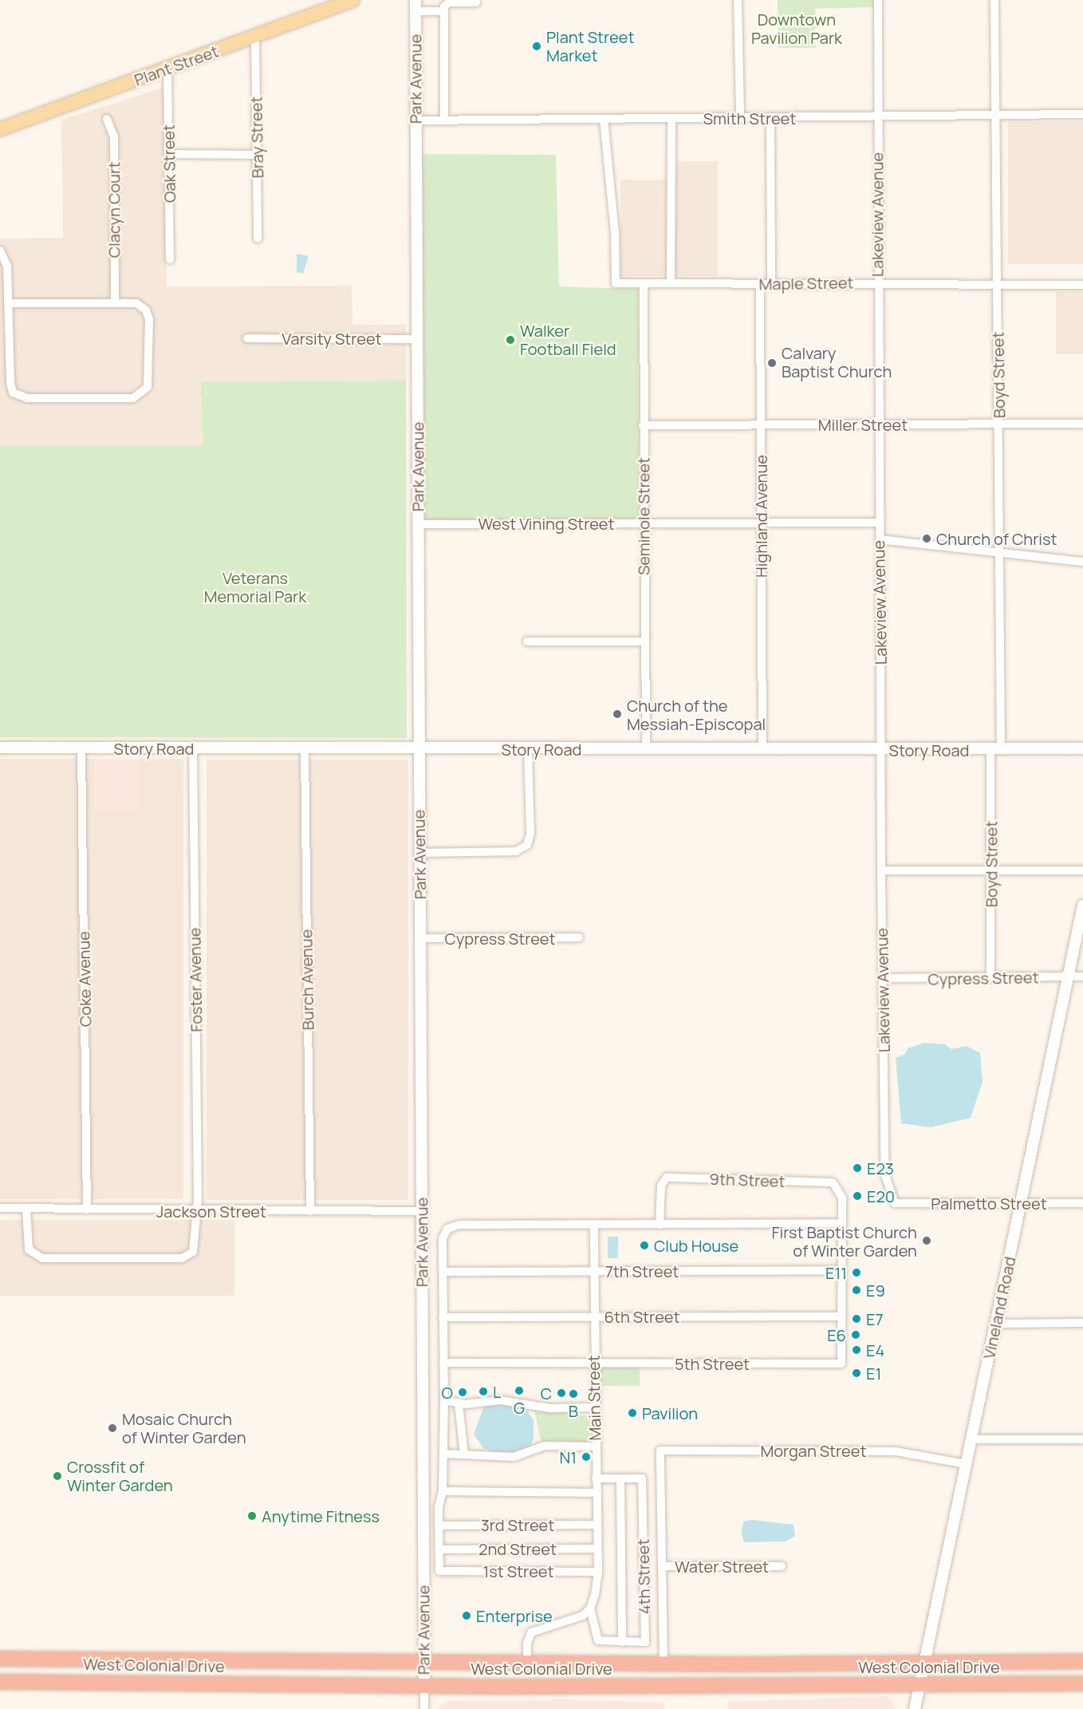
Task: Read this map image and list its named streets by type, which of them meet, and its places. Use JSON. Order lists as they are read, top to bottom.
{
  "streets": {
    "highway": ["West Colonial Drive"],
    "main road": ["Plant Street"],
    "street": [
      "Park Avenue",
      "Smith Street",
      "Bray Street",
      "Oak Street",
      "Clacyn Court",
      "Lakeview Avenue",
      "Maple Street",
      "Varsity Street",
      "Boyd Street",
      "Miller Street",
      "Seminole Street",
      "Highland Avenue",
      "West Vining Street",
      "Story Road",
      "Cypress Street",
      "Coke Avenue",
      "Foster Avenue",
      "Burch Avenue",
      "9th Street",
      "Palmetto Street",
      "Jackson Street",
      "7th Street",
      "Vineland Road",
      "6th Street",
      "5th Street",
      "Main Street",
      "Morgan Street",
      "3rd Street",
      "2nd Street",
      "Water Street",
      "1st Street",
      "4th Street"
    ]
  },
  "crossings": [
    ["Plant Street", "Bray Street"],
    ["Plant Street", "Oak Street"],
    ["Park Avenue", "Smith Street"],
    ["Park Avenue", "Varsity Street"],
    ["Park Avenue", "West Vining Street"],
    ["Park Avenue", "Story Road"],
    ["Park Avenue", "Cypress Street"],
    ["Park Avenue", "Jackson Street"],
    ["Park Avenue", "West Colonial Drive"],
    ["Smith Street", "Lakeview Avenue"],
    ["Smith Street", "Maple Street"],
    ["Smith Street", "Boyd Street"],
    ["Lakeview Avenue", "Maple Street"],
    ["Lakeview Avenue", "Miller Street"],
    ["Lakeview Avenue", "West Vining Street"],
    ["Lakeview Avenue", "Story Road"],
    ["Lakeview Avenue", "Cypress Street"],
    ["Lakeview Avenue", "Palmetto Street"],
    ["Maple Street", "Boyd Street"],
    ["Maple Street", "Seminole Street"],
    ["Maple Street", "Highland Avenue"],
    ["Boyd Street", "Miller Street"],
    ["Boyd Street", "Story Road"],
    ["Boyd Street", "Cypress Street"],
    ["Miller Street", "Seminole Street"],
    ["Miller Street", "Highland Avenue"],
    ["Seminole Street", "West Vining Street"],
    ["Seminole Street", "Story Road"],
    ["Highland Avenue", "West Vining Street"],
    ["Highland Avenue", "Story Road"],
    ["Story Road", "Coke Avenue"],
    ["Story Road", "Foster Avenue"],
    ["Story Road", "Burch Avenue"],
    ["Cypress Street", "Vineland Road"],
    ["Coke Avenue", "Jackson Street"],
    ["Foster Avenue", "Jackson Street"],
    ["Burch Avenue", "Jackson Street"],
    ["9th Street", "5th Street"],
    ["Palmetto Street", "Vineland Road"],
    ["7th Street", "5th Street"],
    ["7th Street", "Main Street"],
    ["Vineland Road", "Morgan Street"],
    ["Vineland Road", "West Colonial Drive"],
    ["6th Street", "5th Street"],
    ["6th Street", "Main Street"],
    ["5th Street", "Main Street"],
    ["Main Street", "3rd Street"],
    ["Main Street", "2nd Street"],
    ["Main Street", "1st Street"],
    ["Main Street", "4th Street"],
    ["Morgan Street", "Water Street"],
    ["2nd Street", "1st Street"]
  ],
  "parks": ["Downtown Pavilion Park", "Veterans Memorial Park"],
  "places": [
    "Plant Street Market",
    "Walker Football Field",
    "Calvary Baptist Church",
    "Church of Christ",
    "Church of the Messiah-Episcopal",
    "E23",
    "E20",
    "First Baptist Church of Winter Garden",
    "Club House",
    "E11",
    "E9",
    "E7",
    "E6",
    "E4",
    "E1",
    "G",
    "L",
    "O",
    "C",
    "B",
    "Pavilion",
    "Mosaic Church of Winter Garden",
    "N1",
    "Crossfit of Winter Garden",
    "Anytime Fitness",
    "Enterprise"
  ]
}
